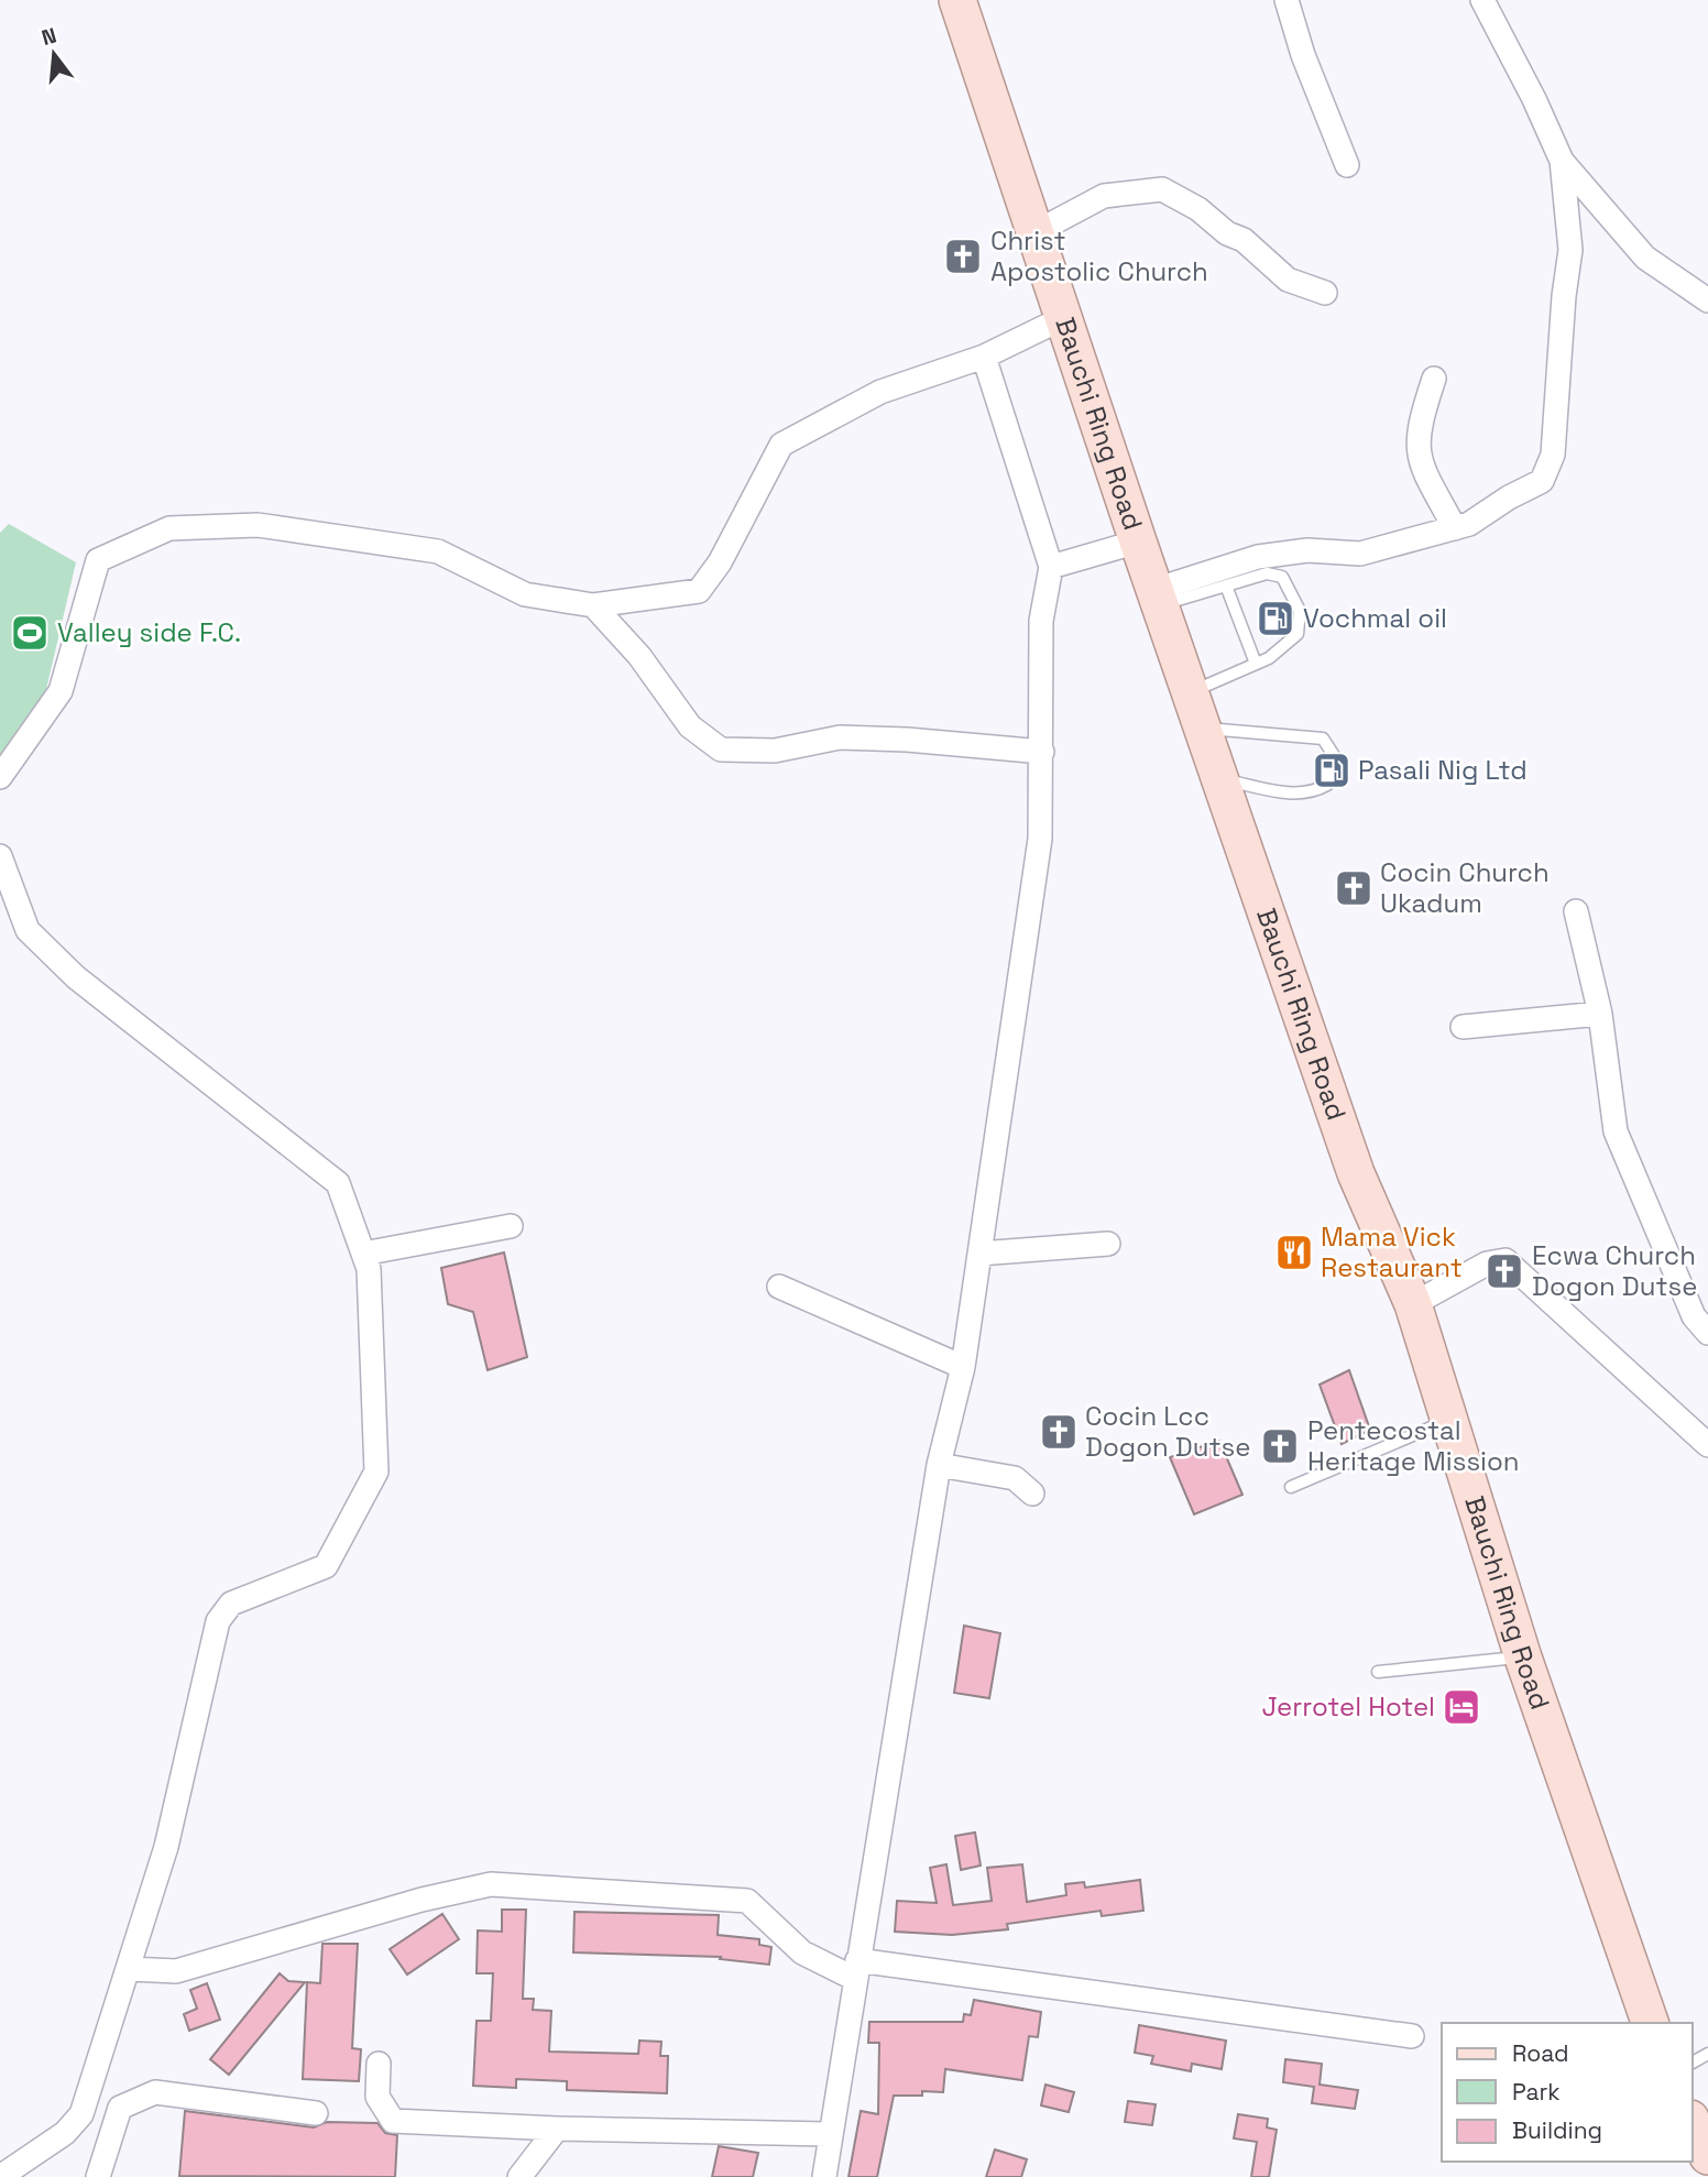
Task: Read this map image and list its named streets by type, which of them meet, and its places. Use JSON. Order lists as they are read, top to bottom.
{
  "streets": {
    "main road": ["Bauchi Ring Road"]
  },
  "places": {
    "church": [
      "Christ Apostolic Church",
      "Cocin Church Ukadum",
      "Ecwa Church Dogon Dutse",
      "Cocin Lcc Dogon Dutse",
      "Pentecostal Heritage Mission"
    ],
    "fuel station": ["Vochmal oil", "Pasali Nig Ltd"],
    "sports": ["Valley side F.C."],
    "restaurant": ["Mama Vick Restaurant"],
    "hotel": ["Jerrotel Hotel"]
  },
  "legend": ["Road", "Park", "Building"],
  "north": "top"
}
